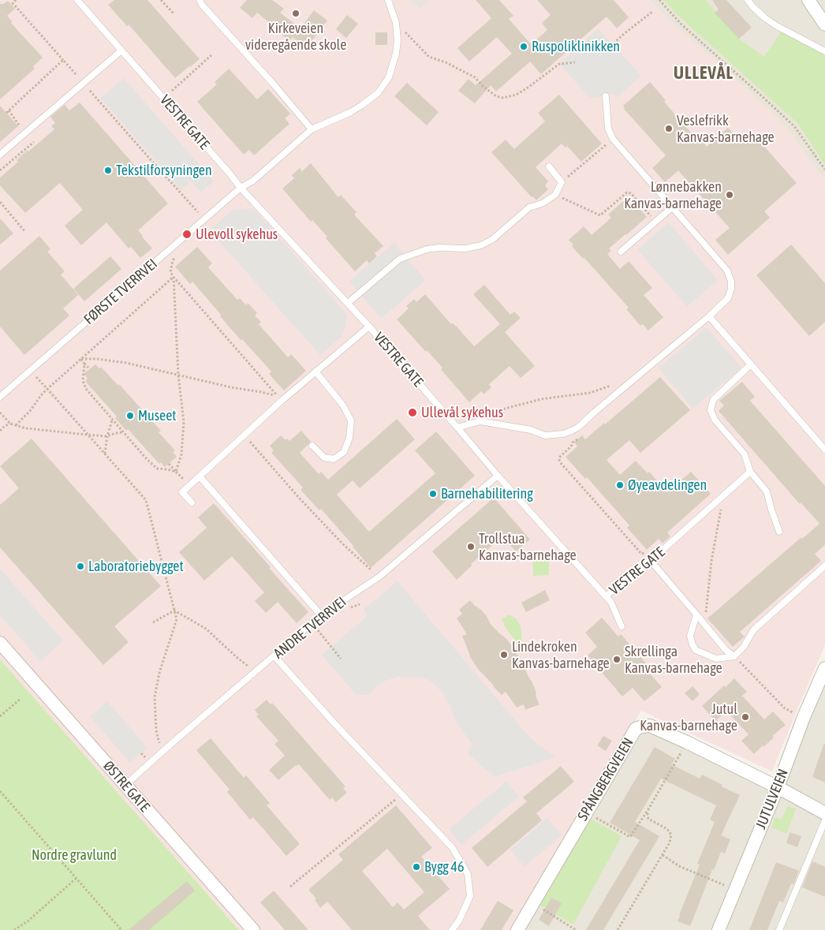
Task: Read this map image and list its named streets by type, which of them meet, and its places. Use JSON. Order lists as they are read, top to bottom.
{
  "streets": {
    "street": ["SPÅNGBERGVEIEN", "ØSTRE GATE", "JUTULVEIEN"],
    "lane": ["VESTRE GATE", "FØRSTE TVERRVEI", "ANDRE TVERRVEI"]
  },
  "crossings": [
    ["VESTRE GATE", "FØRSTE TVERRVEI"],
    ["VESTRE GATE", "ANDRE TVERRVEI"],
    ["ANDRE TVERRVEI", "ØSTRE GATE"],
    ["SPÅNGBERGVEIEN", "JUTULVEIEN"]
  ],
  "districts": ["ULLEVÅL"],
  "parks": ["Nordre gravlund"],
  "places": [
    "Kirkeveien videregående skole",
    "Ruspoliklinikken",
    "Veslefrikk Kanvas-barnehage",
    "Tekstilforsyningen",
    "Lønnebakken Kanvas-barnehage",
    "Ulevoll sykehus",
    "Ullevål sykehus",
    "Museet",
    "Øyeavdelingen",
    "Barnehabilitering",
    "Trollstua Kanvas-barnehage",
    "Laboratoriebygget",
    "Lindekroken Kanvas-barnehage",
    "Skrellinga Kanvas-barnehage",
    "Jutul Kanvas-barnehage",
    "Bygg 46"
  ]
}
